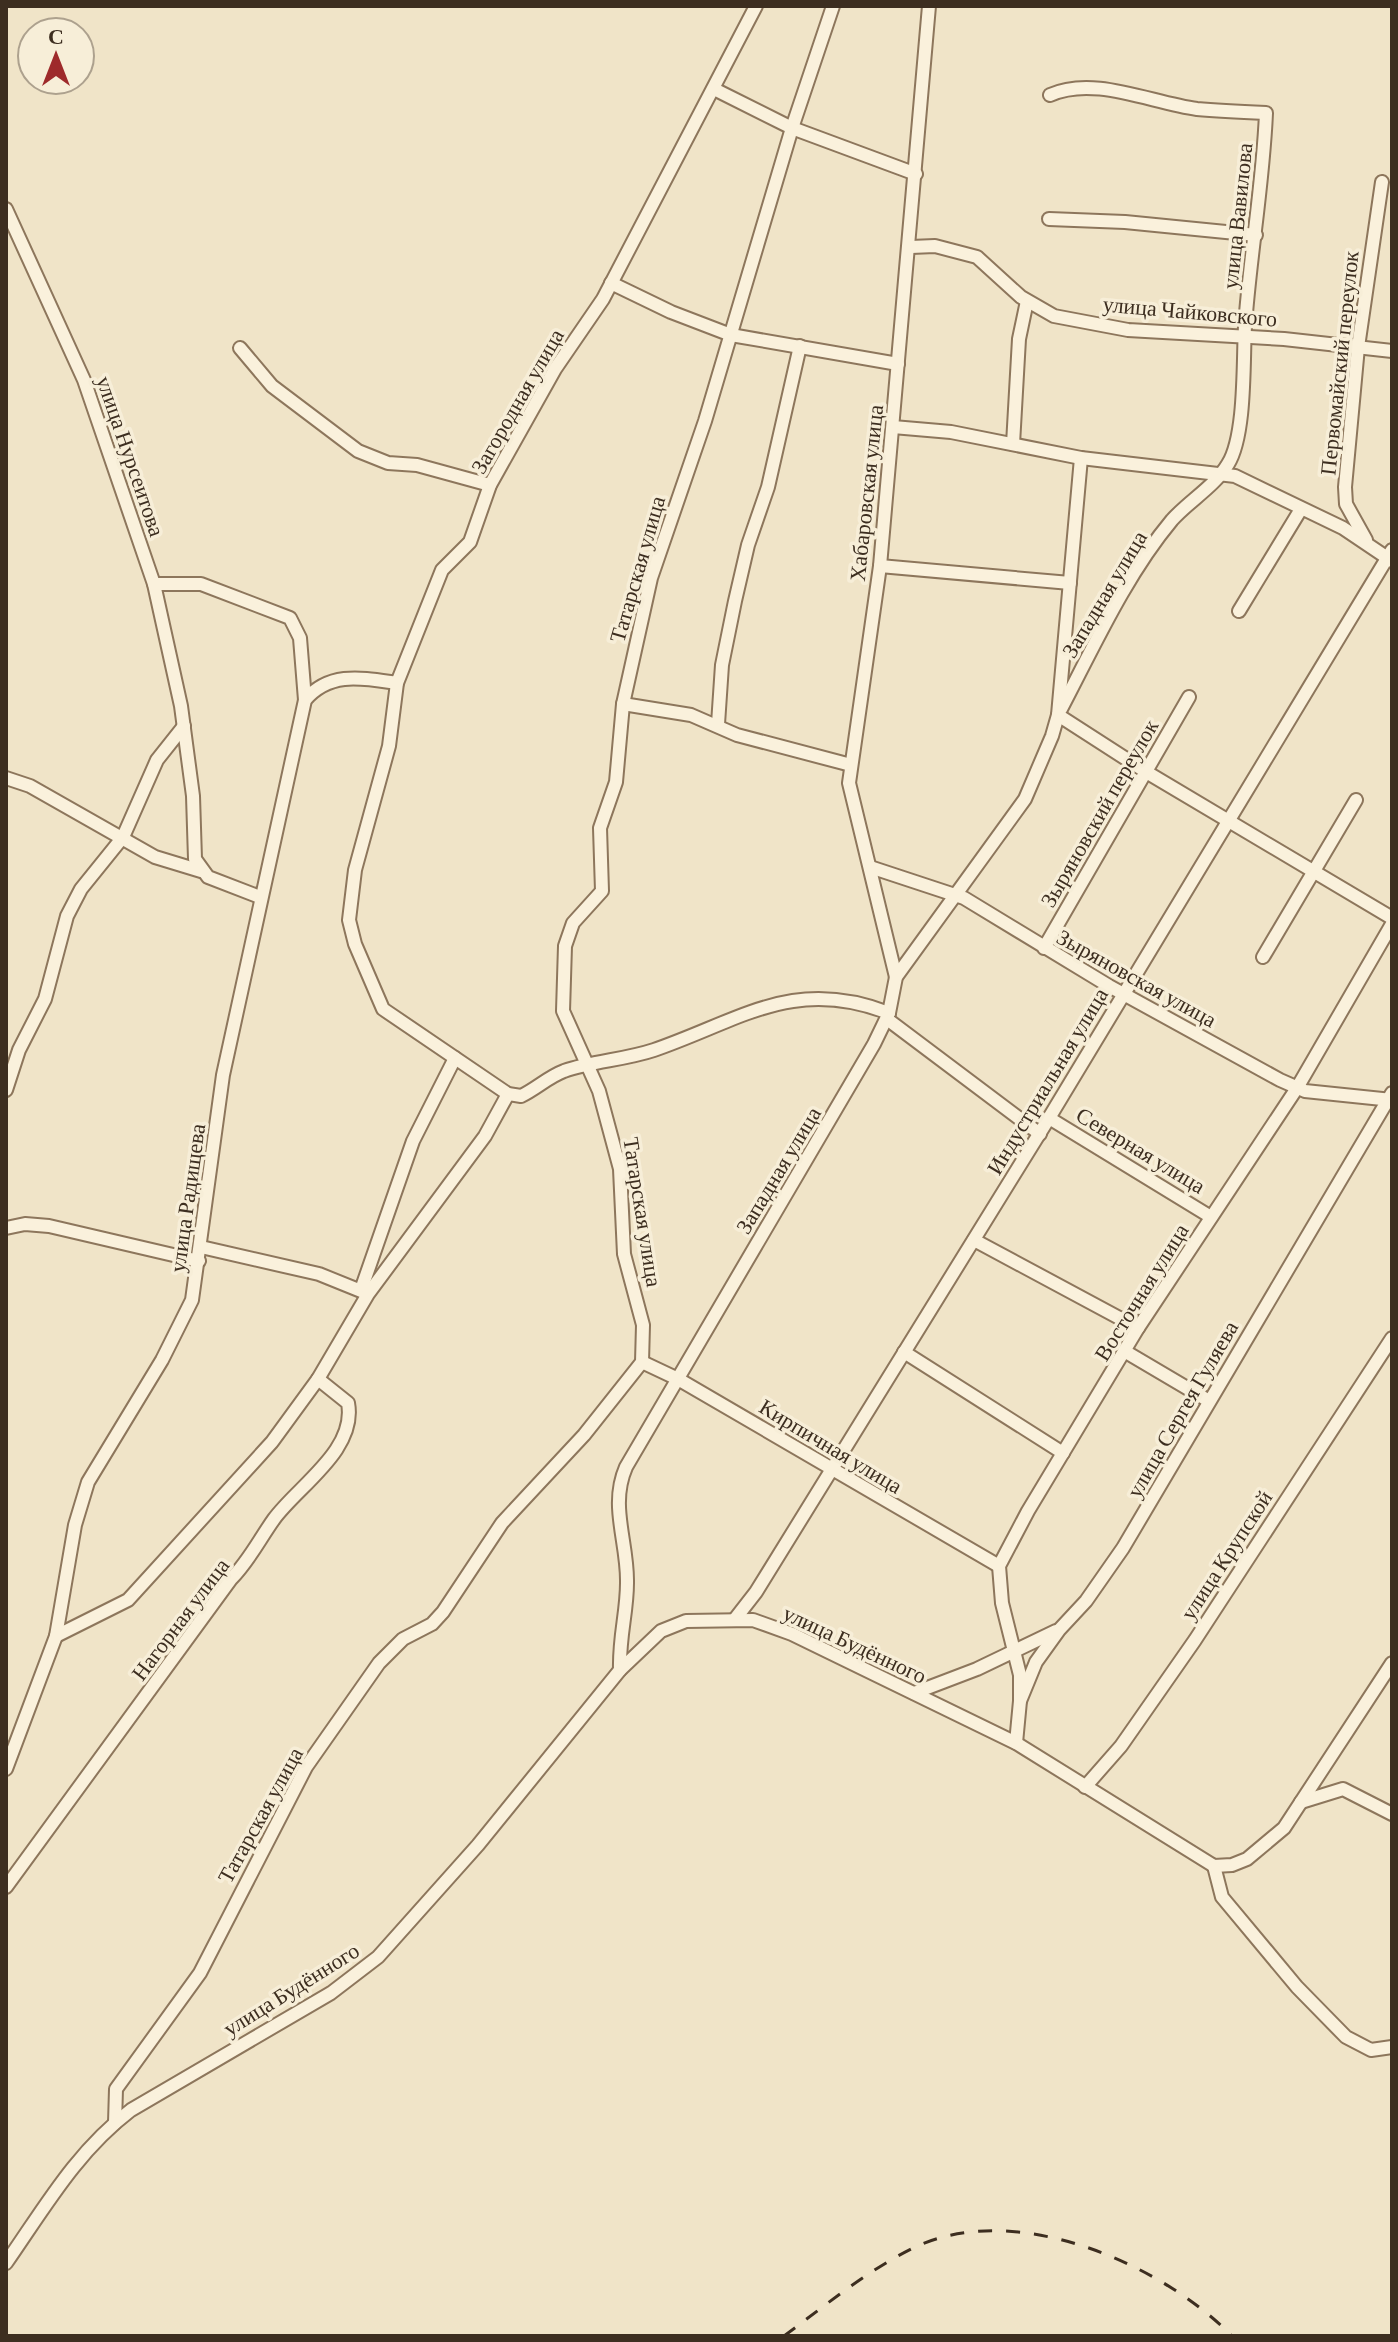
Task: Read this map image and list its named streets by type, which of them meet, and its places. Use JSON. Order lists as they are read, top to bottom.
{
  "streets": {
    "street": [
      "улица Вавилова",
      "улица Чайковского",
      "Первомайский переулок",
      "Загородная улица",
      "улица Нурсеитова",
      "Хабаровская улица",
      "Татарская улица",
      "Западная улица",
      "Зыряновский переулок",
      "Зыряновская улица",
      "Индустриальная улица",
      "Северная улица",
      "улица Радищева",
      "Восточная улица",
      "улица Сергея Гуляева",
      "Кирпичная улица",
      "улица Крупской",
      "Нагорная улица",
      "улица Будённого"
    ]
  },
  "crossings": [
    ["улица Вавилова", "улица Чайковского"],
    ["улица Вавилова", "Западная улица"],
    ["улица Чайковского", "Первомайский переулок"],
    ["улица Чайковского", "Хабаровская улица"],
    ["Загородная улица", "Нагорная улица"],
    ["улица Нурсеитова", "улица Радищева"],
    ["Хабаровская улица", "Западная улица"],
    ["Хабаровская улица", "Зыряновская улица"],
    ["Татарская улица", "Кирпичная улица"],
    ["Татарская улица", "улица Будённого"],
    ["Западная улица", "Зыряновская улица"],
    ["Западная улица", "Кирпичная улица"],
    ["Западная улица", "улица Будённого"],
    ["Зыряновский переулок", "Зыряновская улица"],
    ["Зыряновская улица", "Индустриальная улица"],
    ["Зыряновская улица", "Восточная улица"],
    ["Зыряновская улица", "улица Сергея Гуляева"],
    ["Индустриальная улица", "Северная улица"],
    ["Индустриальная улица", "Кирпичная улица"],
    ["Индустриальная улица", "улица Будённого"],
    ["Северная улица", "Восточная улица"],
    ["улица Радищева", "Нагорная улица"],
    ["Восточная улица", "Кирпичная улица"],
    ["улица Сергея Гуляева", "улица Будённого"],
    ["улица Крупской", "улица Будённого"]
  ],
  "north": "top"
}
